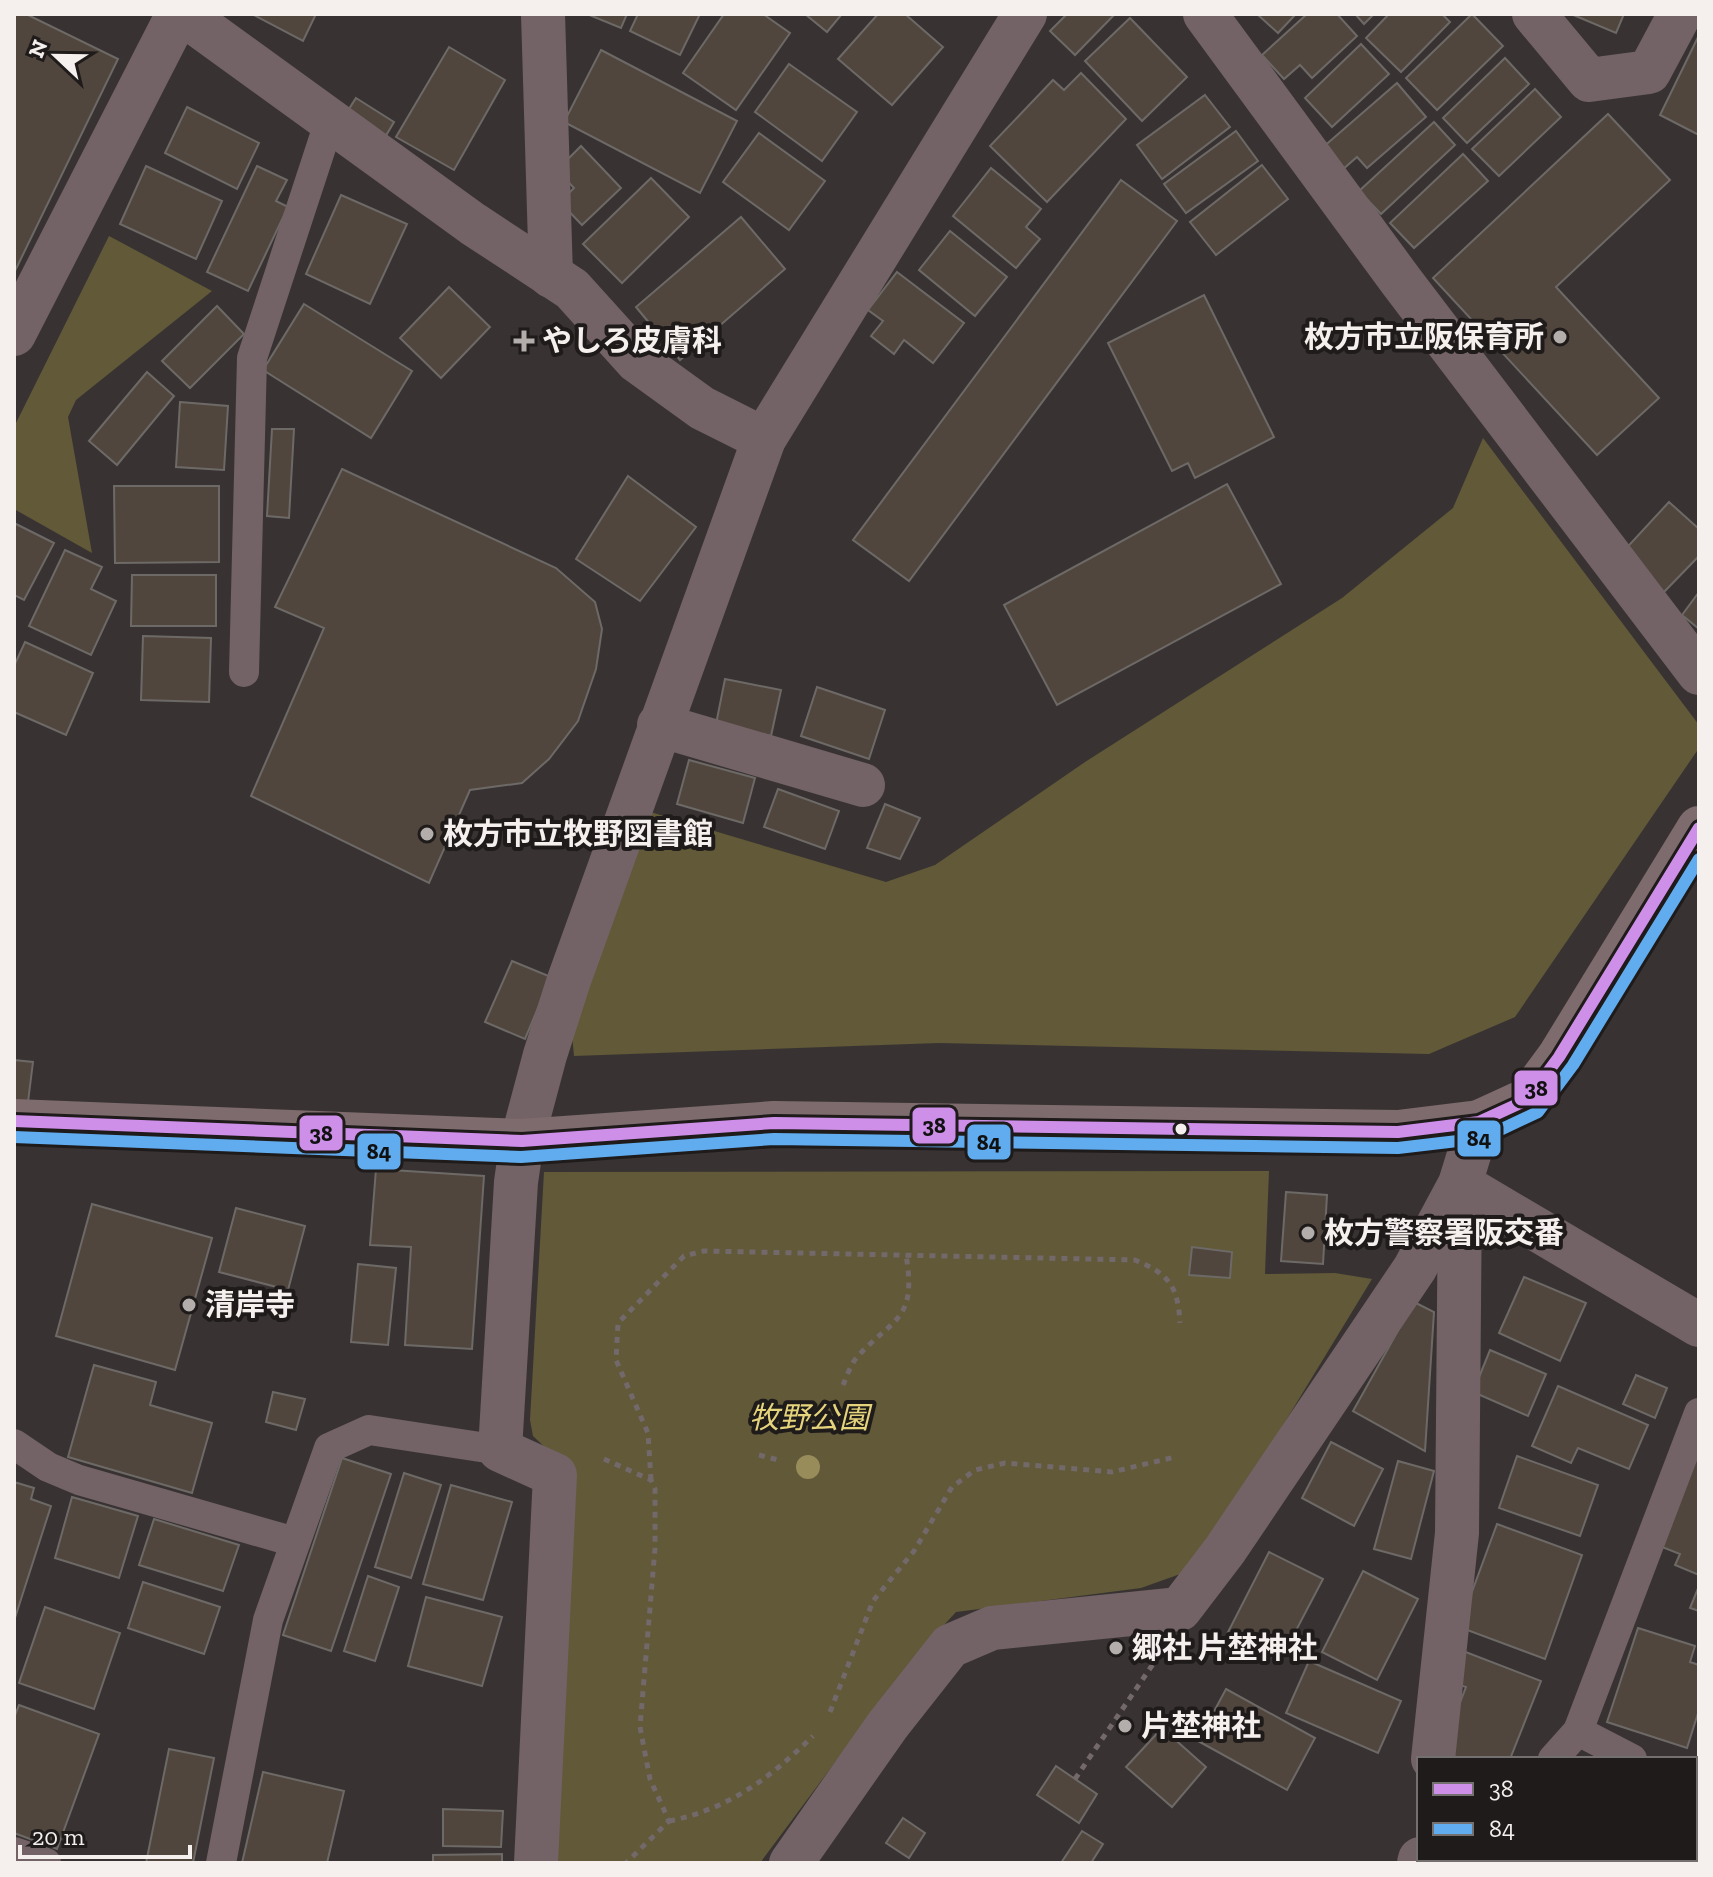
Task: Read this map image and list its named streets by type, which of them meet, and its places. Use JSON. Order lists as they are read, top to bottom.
{
  "parks": ["牧野公園"],
  "places": {
    "other": [
      "枚方市立阪保育所",
      "枚方市立牧野図書館",
      "枚方警察署阪交番",
      "清岸寺",
      "郷社 片埜神社",
      "片埜神社"
    ],
    "health": ["やしろ皮膚科"]
  },
  "lines": ["transit line 38", "transit line 84"],
  "legend": ["38", "84"],
  "scale_bar": "20 m",
  "north": "left"
}
